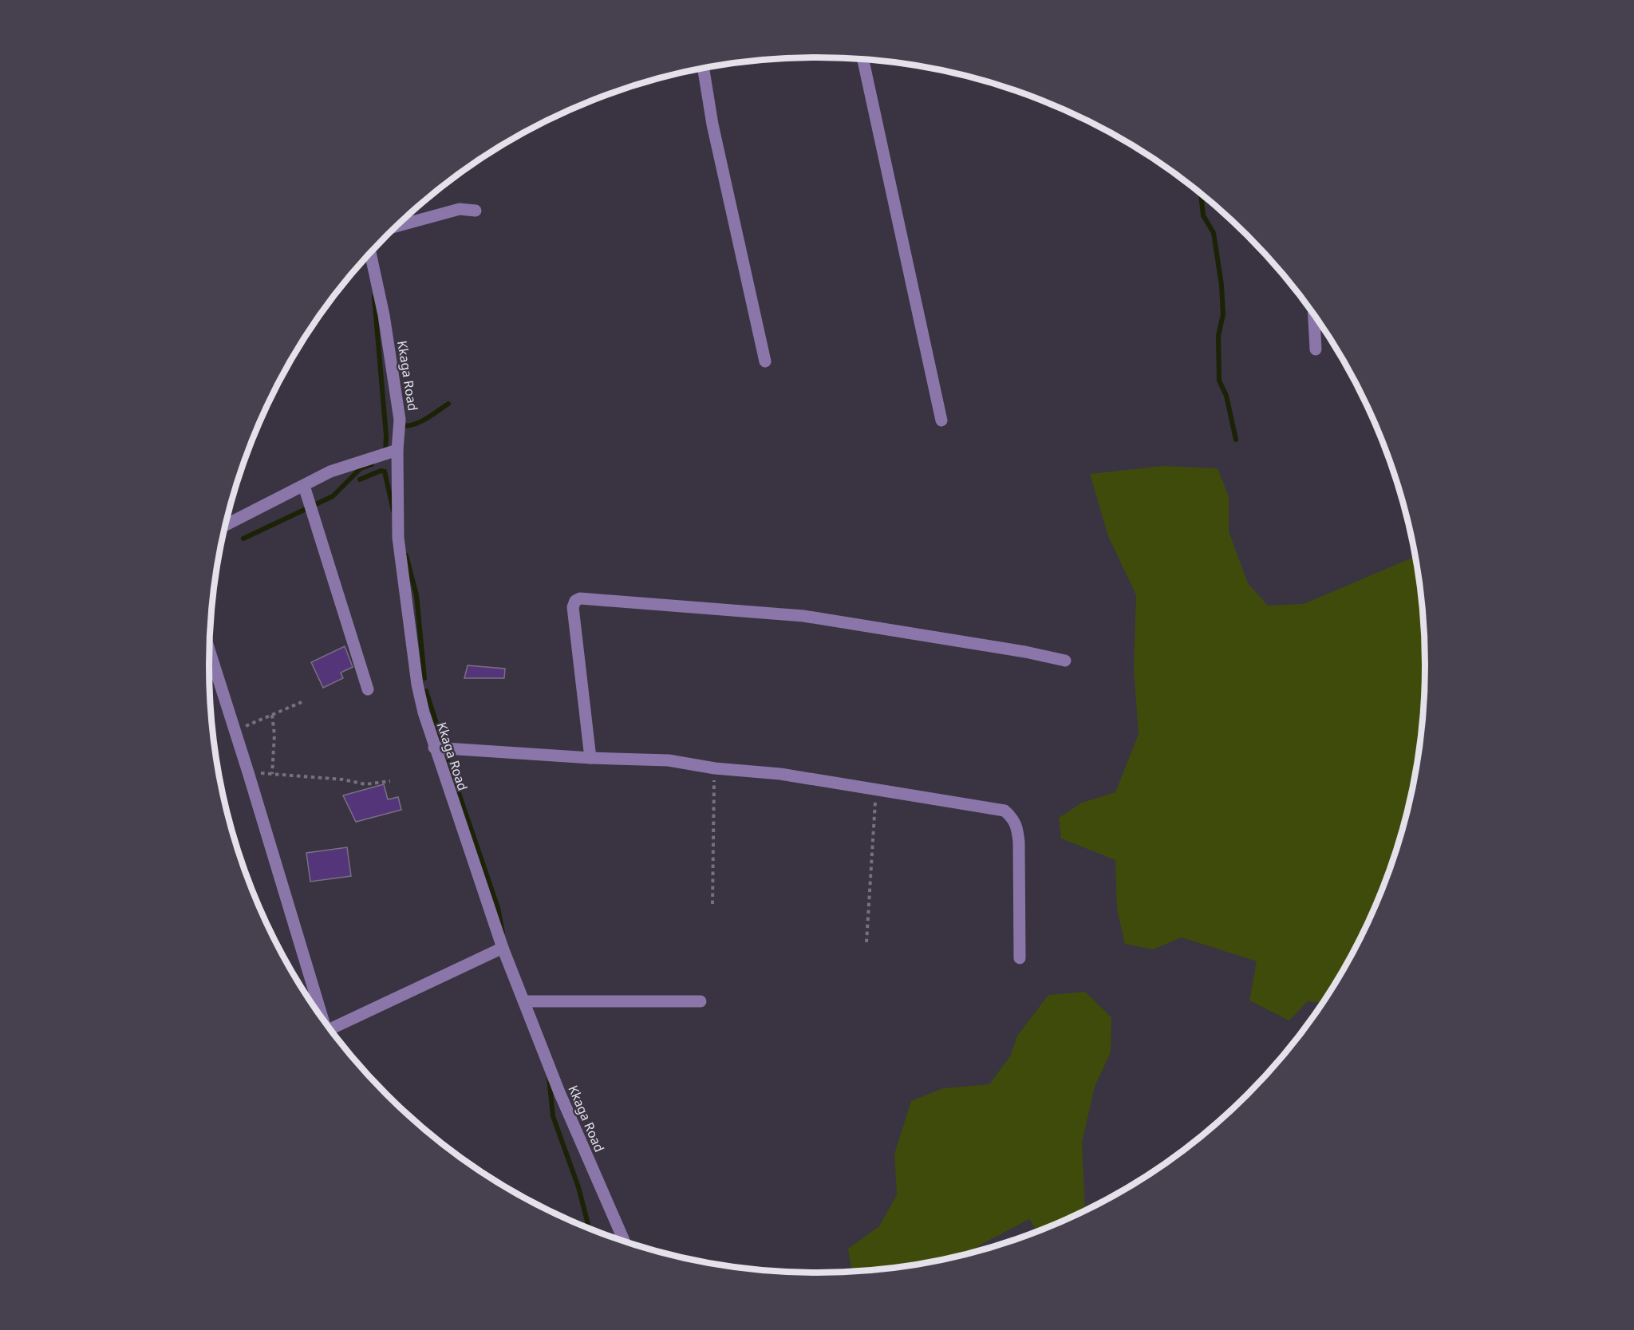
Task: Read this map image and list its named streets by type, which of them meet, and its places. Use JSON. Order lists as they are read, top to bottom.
{
  "streets": {
    "street": ["Kkaga Road"]
  }
}
